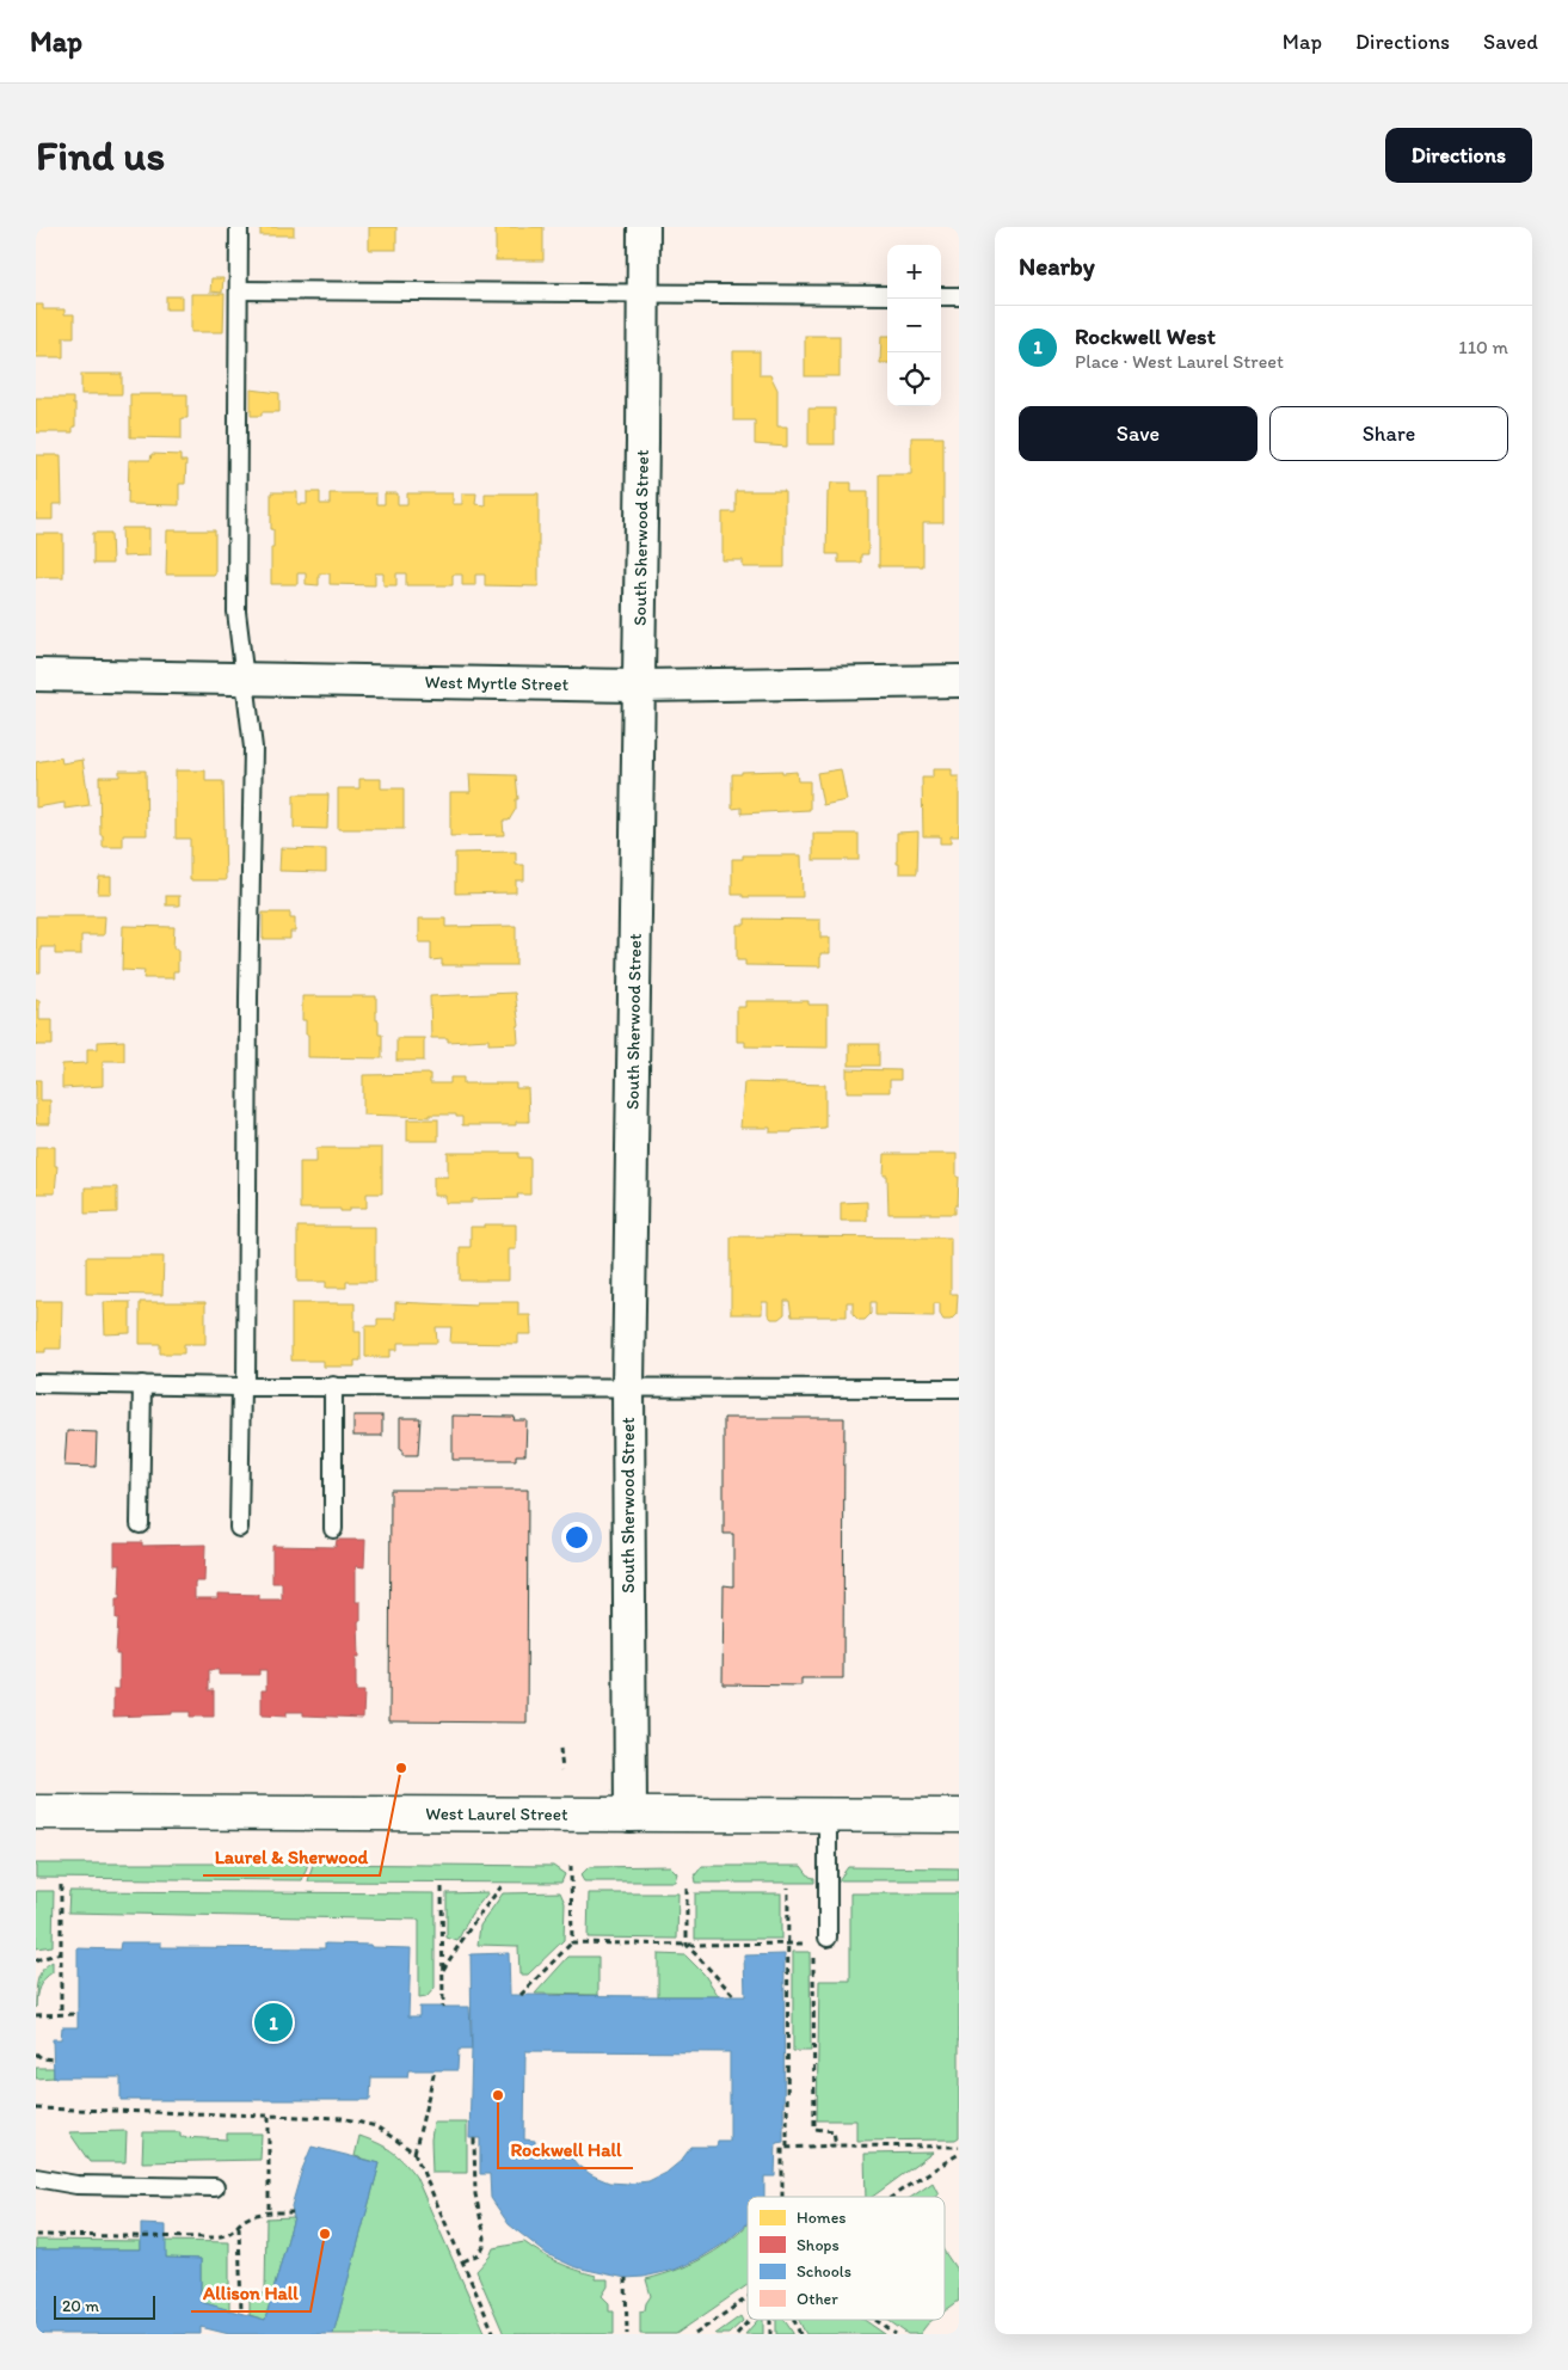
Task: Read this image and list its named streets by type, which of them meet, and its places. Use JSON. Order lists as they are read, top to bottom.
{
  "streets": {
    "main road": ["West Laurel Street"],
    "street": ["South Sherwood Street", "West Myrtle Street"]
  },
  "crossings": [
    ["South Sherwood Street", "West Myrtle Street"],
    ["South Sherwood Street", "West Laurel Street"]
  ],
  "places": ["Laurel & Sherwood", "Rockwell Hall", "Allison Hall"],
  "legend": [
    "Homes",
    "Shops",
    "Schools",
    "Other"
  ],
  "scale_bar": "20 m",
  "page": {
    "header": "Map",
    "nav": ["Map", "Directions", "Saved"],
    "buttons": [
      "Directions",
      ["Save", "Share"]
    ],
    "title": "Find us",
    "heading": "Nearby",
    "map_buttons": ["+", "−"],
    "list": [
      {
        "mark": "1",
        "name": "Rockwell West",
        "note": "Place · West Laurel Street",
        "value": "110 m"
      }
    ],
    "pins": "1",
    "scale": "20 m"
  }
}
